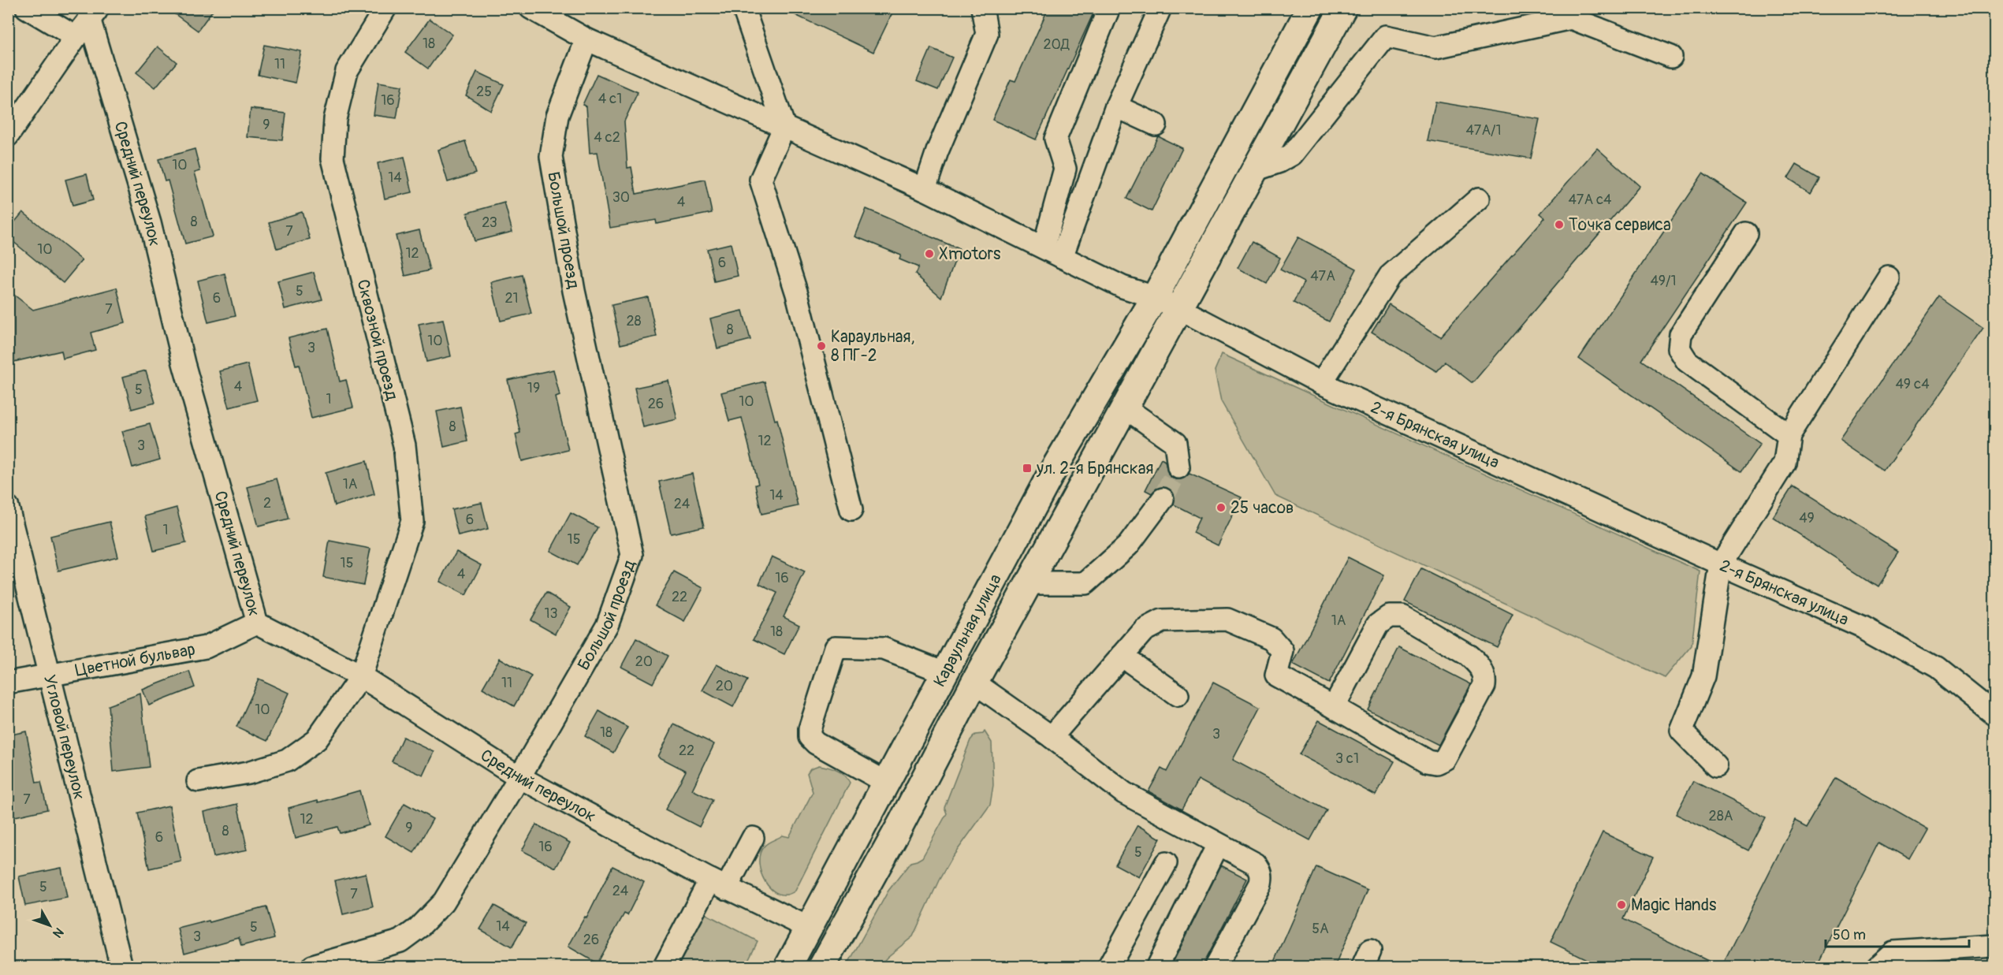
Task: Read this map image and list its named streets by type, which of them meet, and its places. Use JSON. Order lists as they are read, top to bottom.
{
  "streets": {
    "main road": ["Караульная улица"],
    "street": [
      "Средний переулок",
      "Большой проезд",
      "Сквозной проезд",
      "2-я Брянская улица",
      "Цветной бульвар",
      "Угловой переулок"
    ]
  },
  "crossings": [
    ["Средний переулок", "Большой проезд"],
    ["Средний переулок", "Сквозной проезд"],
    ["Средний переулок", "Караульная улица"],
    ["Средний переулок", "Цветной бульвар"],
    ["Большой проезд", "2-я Брянская улица"],
    ["2-я Брянская улица", "Караульная улица"],
    ["Цветной бульвар", "Угловой переулок"]
  ],
  "places": {
    "other": [
      "Точка сервиса",
      "Xmotors",
      "Караульная, 8 ПГ-2",
      "25 часов",
      "Magic Hands"
    ],
    "transit": ["ул. 2-я Брянская"]
  },
  "house_numbers": [
    "18",
    "20Д",
    "11",
    "25",
    "4 с1",
    "16",
    "9",
    "47А/1",
    "4 с2",
    "10",
    "14",
    "30",
    "47А с4",
    "4",
    "8",
    "23",
    "7",
    "10",
    "12",
    "6",
    "47А",
    "49/1",
    "5",
    "6",
    "21",
    "7",
    "28",
    "8",
    "10",
    "3",
    "49 с4",
    "4",
    "19",
    "5",
    "1",
    "10",
    "26",
    "8",
    "12",
    "3",
    "1А",
    "14",
    "2",
    "24",
    "49",
    "6",
    "1",
    "15",
    "15",
    "4",
    "16",
    "22",
    "13",
    "1А",
    "18",
    "20",
    "11",
    "20",
    "10",
    "18",
    "3",
    "22",
    "3 с1",
    "7",
    "28А",
    "12",
    "9",
    "8",
    "6",
    "16",
    "5",
    "5",
    "24",
    "7",
    "14",
    "5",
    "5А",
    "3",
    "26"
  ],
  "scale_bar": "50 m",
  "north": "bottom right"
}
